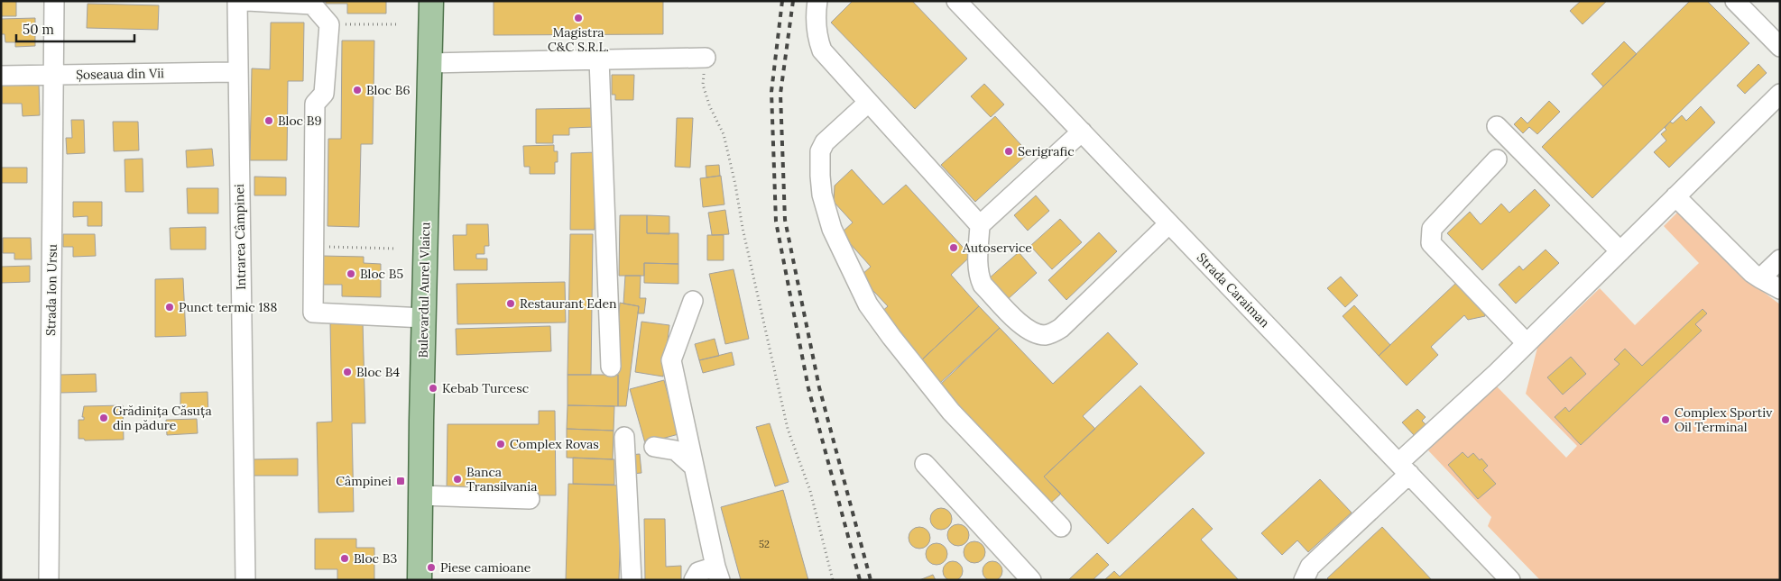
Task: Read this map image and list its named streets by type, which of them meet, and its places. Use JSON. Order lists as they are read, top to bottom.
{
  "streets": {
    "main road": ["Bulevardul Aurel Vlaicu"],
    "street": [
      "Șoseaua din Vii",
      "Intrarea Câmpinei",
      "Strada Ion Ursu",
      "Strada Caraiman"
    ]
  },
  "crossings": [
    ["Șoseaua din Vii", "Intrarea Câmpinei"],
    ["Șoseaua din Vii", "Strada Ion Ursu"]
  ],
  "places": {
    "other": [
      "Magistra C&C S.R.L.",
      "Bloc B6",
      "Bloc B9",
      "Serigrafic",
      "Autoservice",
      "Bloc B5",
      "Restaurant Eden",
      "Punct termic 188",
      "Bloc B4",
      "Kebab Turcesc",
      "Grădinița Căsuța din pădure",
      "Complex Sportiv Oil Terminal",
      "Complex Rovas",
      "Banca Transilvania",
      "Bloc B3",
      "Piese camioane"
    ],
    "transit": ["Câmpinei"]
  },
  "house_numbers": ["52"],
  "scale_bar": "50 m"
}
